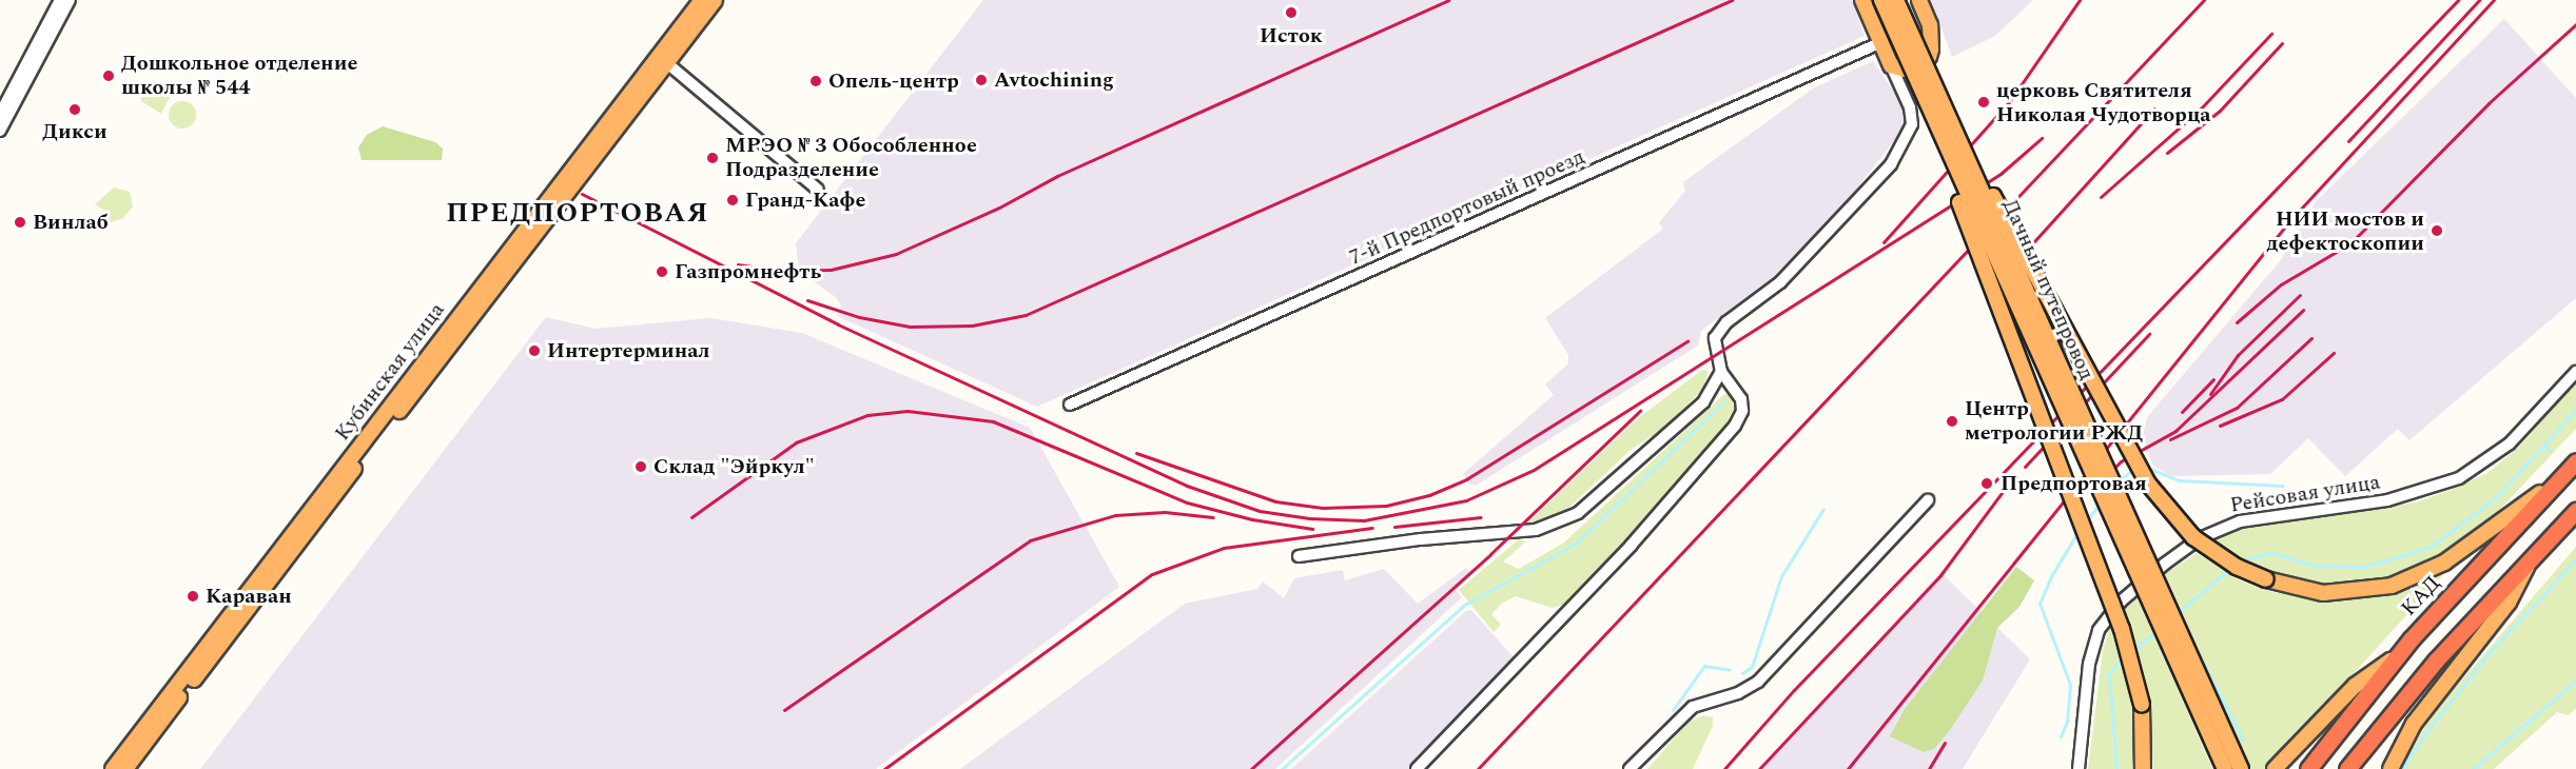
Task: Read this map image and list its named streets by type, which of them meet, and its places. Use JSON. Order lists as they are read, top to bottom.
{
  "streets": {
    "highway": ["КАД"],
    "main road": ["Дачный путепровод", "Кубинская улица"],
    "street": ["7-й Предпортовый проезд", "Рейсовая улица"]
  },
  "districts": ["ПРЕДПОРТОВАЯ"],
  "places": [
    "Исток",
    "Дошкольное отделение школы № 544",
    "Avtochining",
    "Опель-центр",
    "церковь Святителя Николая Чудотворца",
    "Дикси",
    "МРЭО № 3 Обособленное Подразделение",
    "Гранд-Кафе",
    "Винлаб",
    "НИИ мостов и дефектоскопии",
    "Газпромнефть",
    "Интертерминал",
    "Центр метрологии РЖД",
    "Склад \"Эйркул\"",
    "Предпортовая",
    "Караван"
  ]
}
